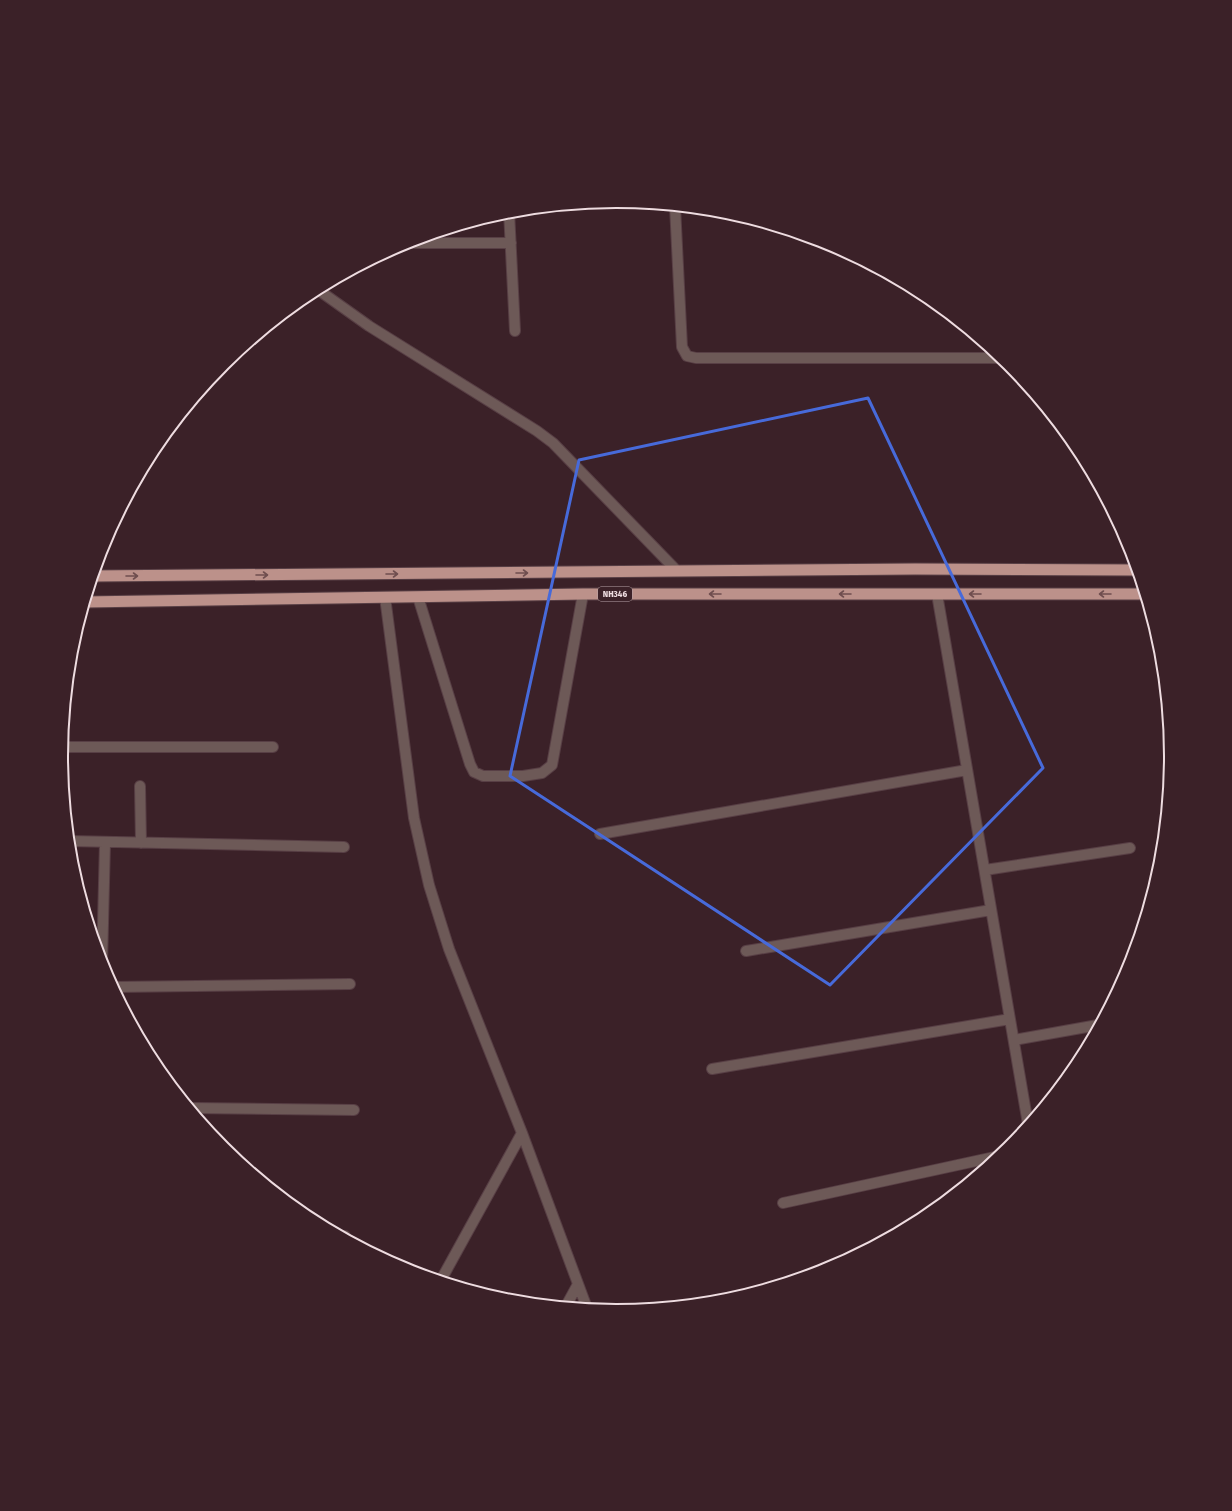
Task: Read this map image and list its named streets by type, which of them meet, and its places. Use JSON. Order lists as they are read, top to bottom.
{
  "streets": {
    "highway": ["NH346"]
  }
}
